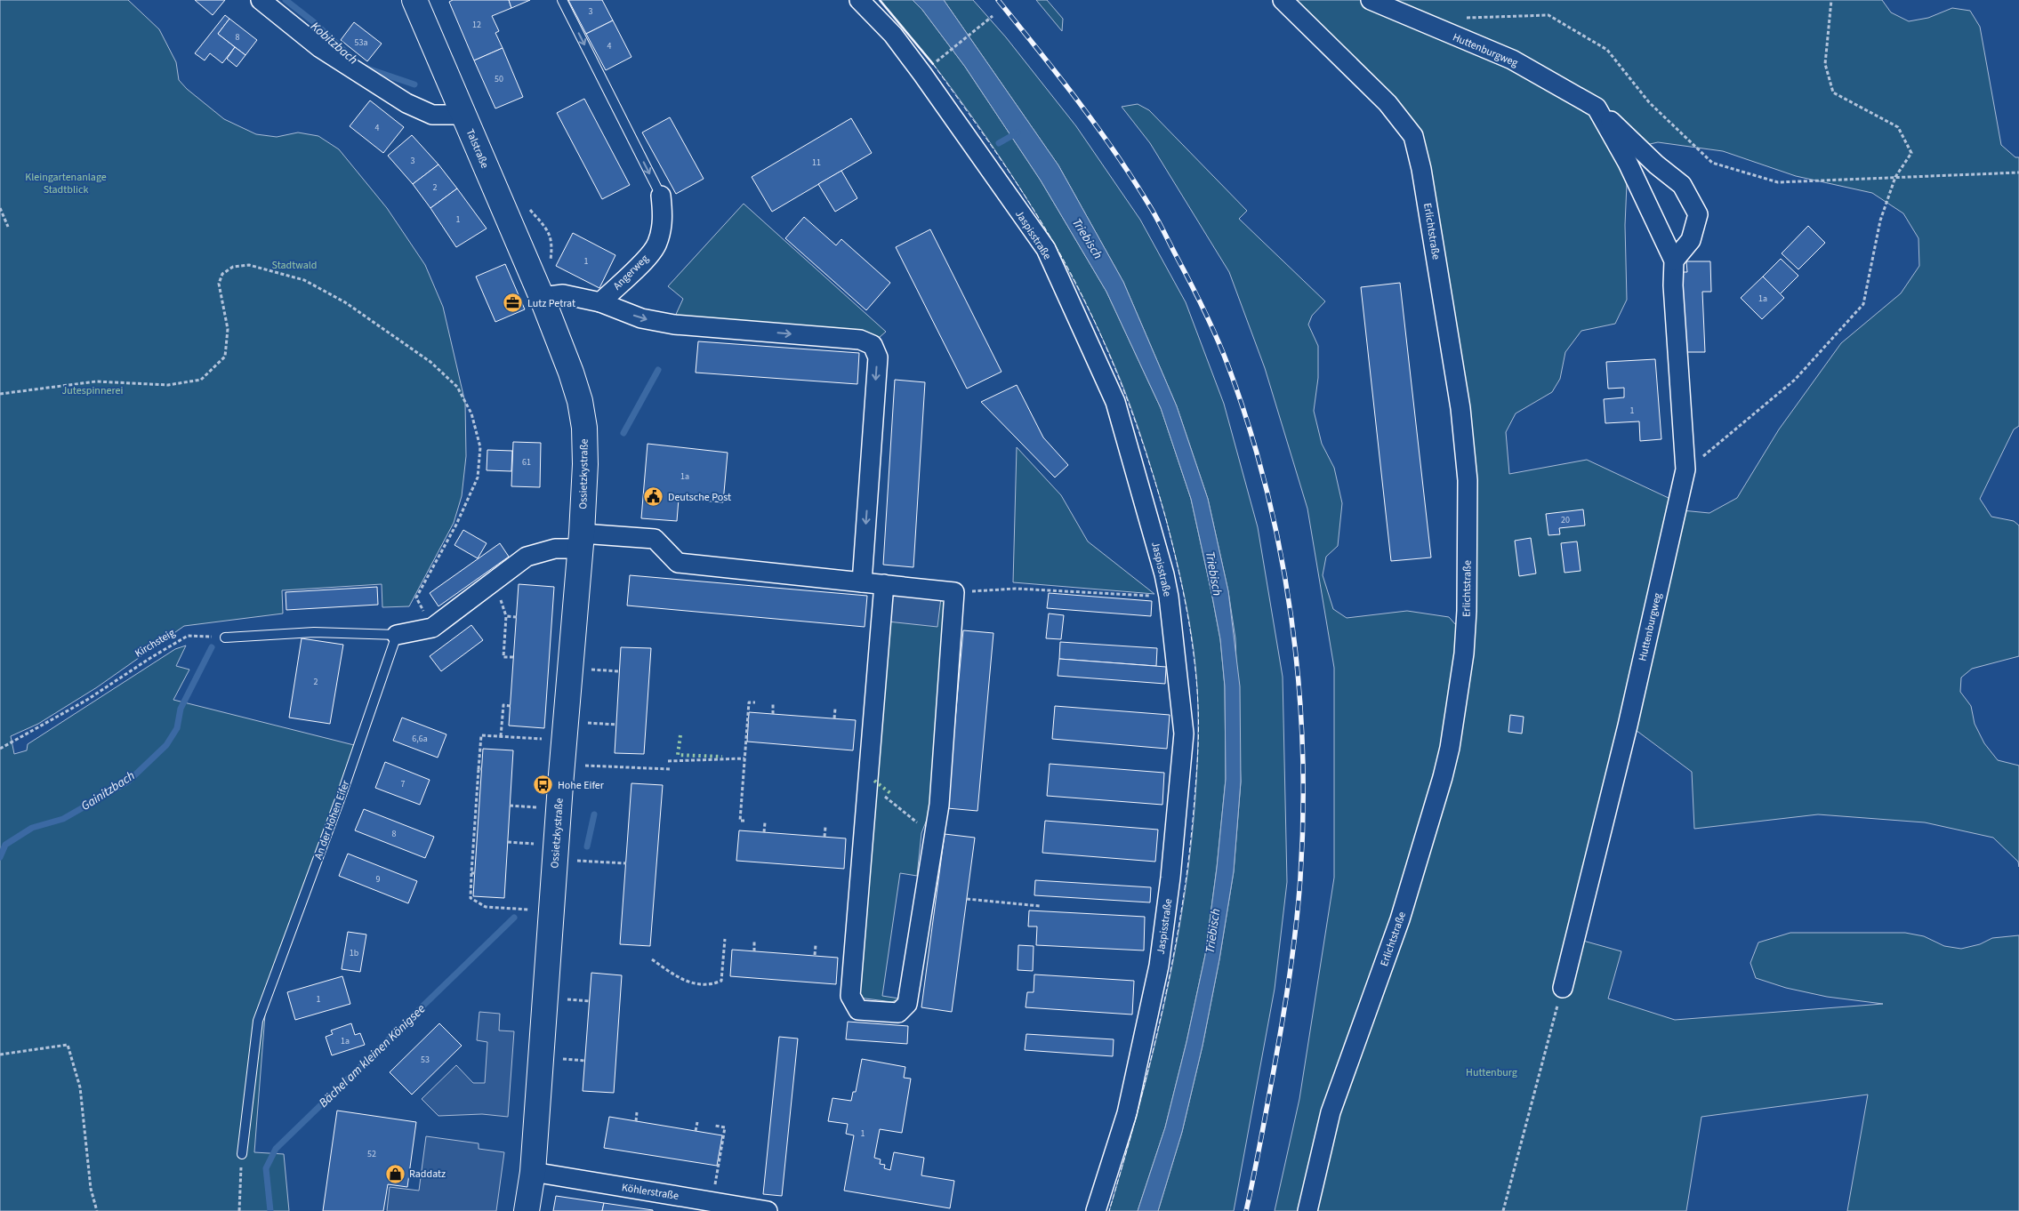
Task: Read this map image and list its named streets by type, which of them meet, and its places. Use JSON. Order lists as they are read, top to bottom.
{
  "streets": {
    "main road": ["Talstraße", "Ossietzkystraße"],
    "street": [
      "Huttenburgweg",
      "Erlichtstraße",
      "Jaspisstraße",
      "Angerweg",
      "Köhlerstraße"
    ],
    "lane": ["An der Hohen Eifer"],
    "path": ["Kirchsteig"]
  },
  "crossings": [
    ["Talstraße", "Ossietzkystraße"],
    ["Ossietzkystraße", "Köhlerstraße"]
  ],
  "one_way": ["Angerweg"],
  "water": [
    "Kobitzbach",
    "Triebisch",
    "Gainitzbach",
    "Bächel am kleinen Königsee"
  ],
  "parks": [
    "Kleingartenanlage Stadtblick",
    "Stadtwald",
    "Jutespinnerei",
    "Huttenburg"
  ],
  "places": {
    "office": ["Lutz Petrat"],
    "public building": ["Deutsche Post"],
    "bus stop": ["Hohe Eifer"],
    "shop": ["Raddatz"]
  },
  "house_numbers": [
    "3",
    "12",
    "8",
    "53a",
    "4",
    "50",
    "4",
    "3",
    "11",
    "2",
    "1",
    "1",
    "1a",
    "1",
    "61",
    "1a",
    "20",
    "2",
    "6,6a",
    "7",
    "8",
    "9",
    "1b",
    "1",
    "1a",
    "53",
    "1",
    "52"
  ]
}
